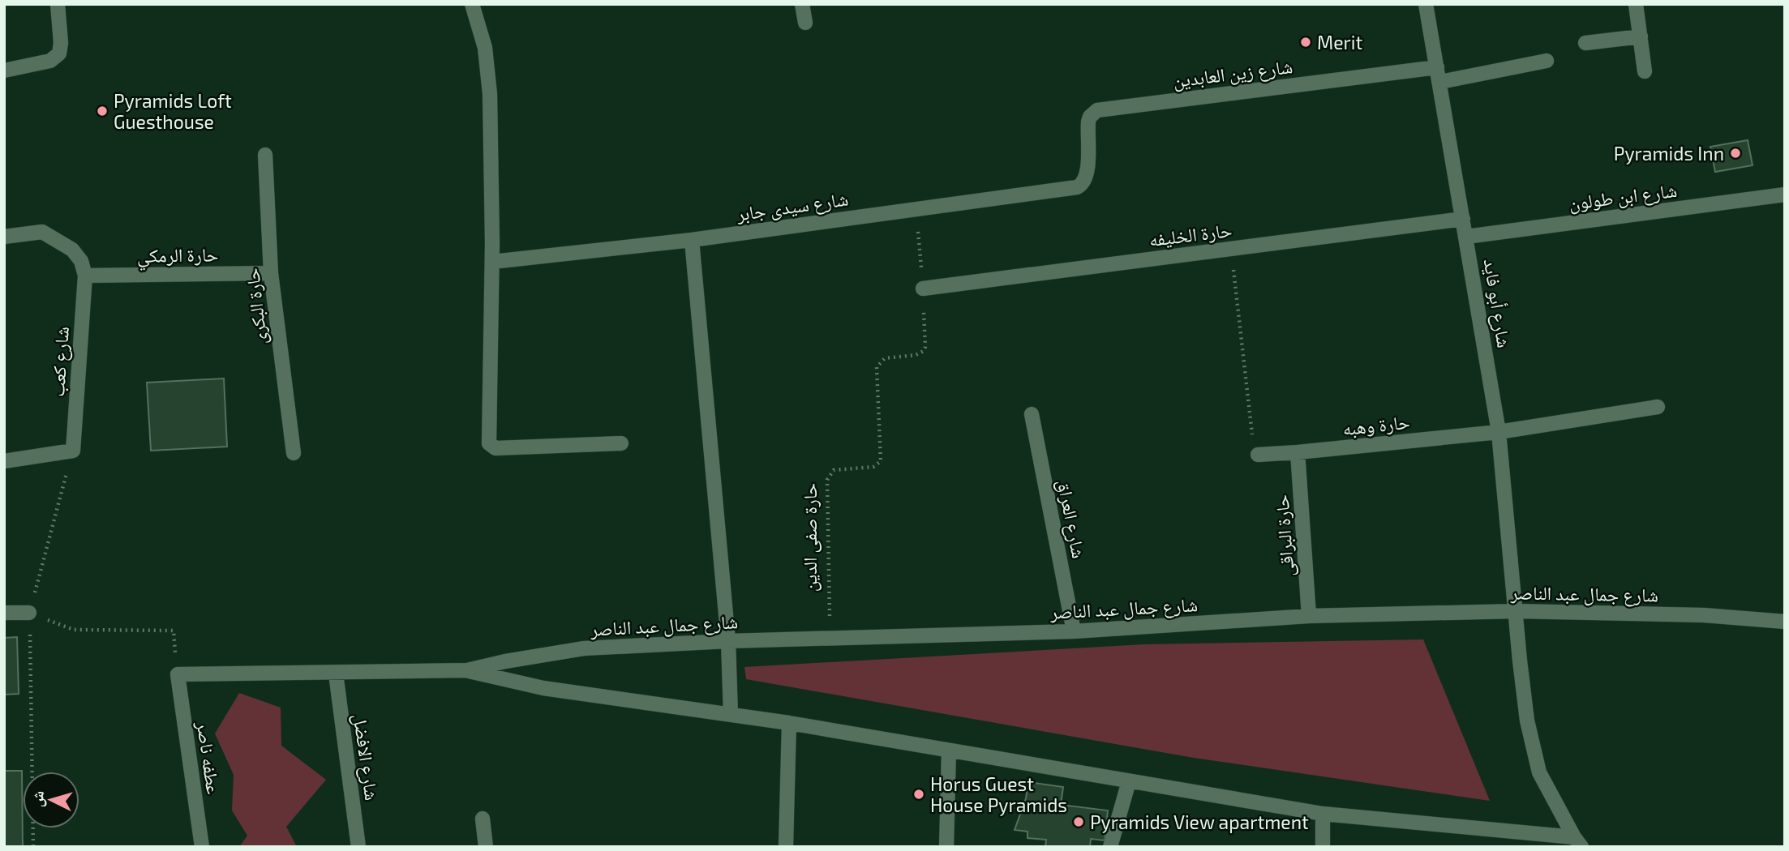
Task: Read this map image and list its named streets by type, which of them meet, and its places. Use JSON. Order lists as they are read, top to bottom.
{
  "streets": {
    "street": [
      "شارع زين العابدين",
      "شارع ابن طولون",
      "شارع سيدى جابر",
      "حارة الخليفه",
      "حارة الرمكي",
      "شارع أبو فايد",
      "حارة البكرى",
      "شارع كعب",
      "حارة وهبه",
      "شارع العراق",
      "حارة البراقى",
      "شارع جمال عبد الناصر",
      "شارع الافضل",
      "عطفه ناصر"
    ],
    "path": ["حارة صفى الدين"]
  },
  "crossings": [
    ["شارع زين العابدين", "شارع سيدى جابر"],
    ["شارع زين العابدين", "شارع أبو فايد"],
    ["شارع ابن طولون", "شارع أبو فايد"],
    ["شارع سيدى جابر", "حارة صفى الدين"],
    ["حارة الخليفه", "شارع أبو فايد"],
    ["حارة الخليفه", "حارة صفى الدين"],
    ["حارة الرمكي", "حارة البكرى"],
    ["حارة الرمكي", "شارع كعب"],
    ["شارع أبو فايد", "حارة وهبه"],
    ["شارع أبو فايد", "شارع جمال عبد الناصر"],
    ["حارة وهبه", "حارة البراقى"],
    ["شارع العراق", "شارع جمال عبد الناصر"],
    ["حارة البراقى", "شارع جمال عبد الناصر"],
    ["حارة صفى الدين", "شارع جمال عبد الناصر"],
    ["شارع جمال عبد الناصر", "شارع الافضل"],
    ["شارع جمال عبد الناصر", "عطفه ناصر"]
  ],
  "places": [
    "Merit",
    "Pyramids Loft Guesthouse",
    "Pyramids Inn",
    "Horus Guest House Pyramids",
    "Pyramids View apartment"
  ],
  "north": "left"
}
